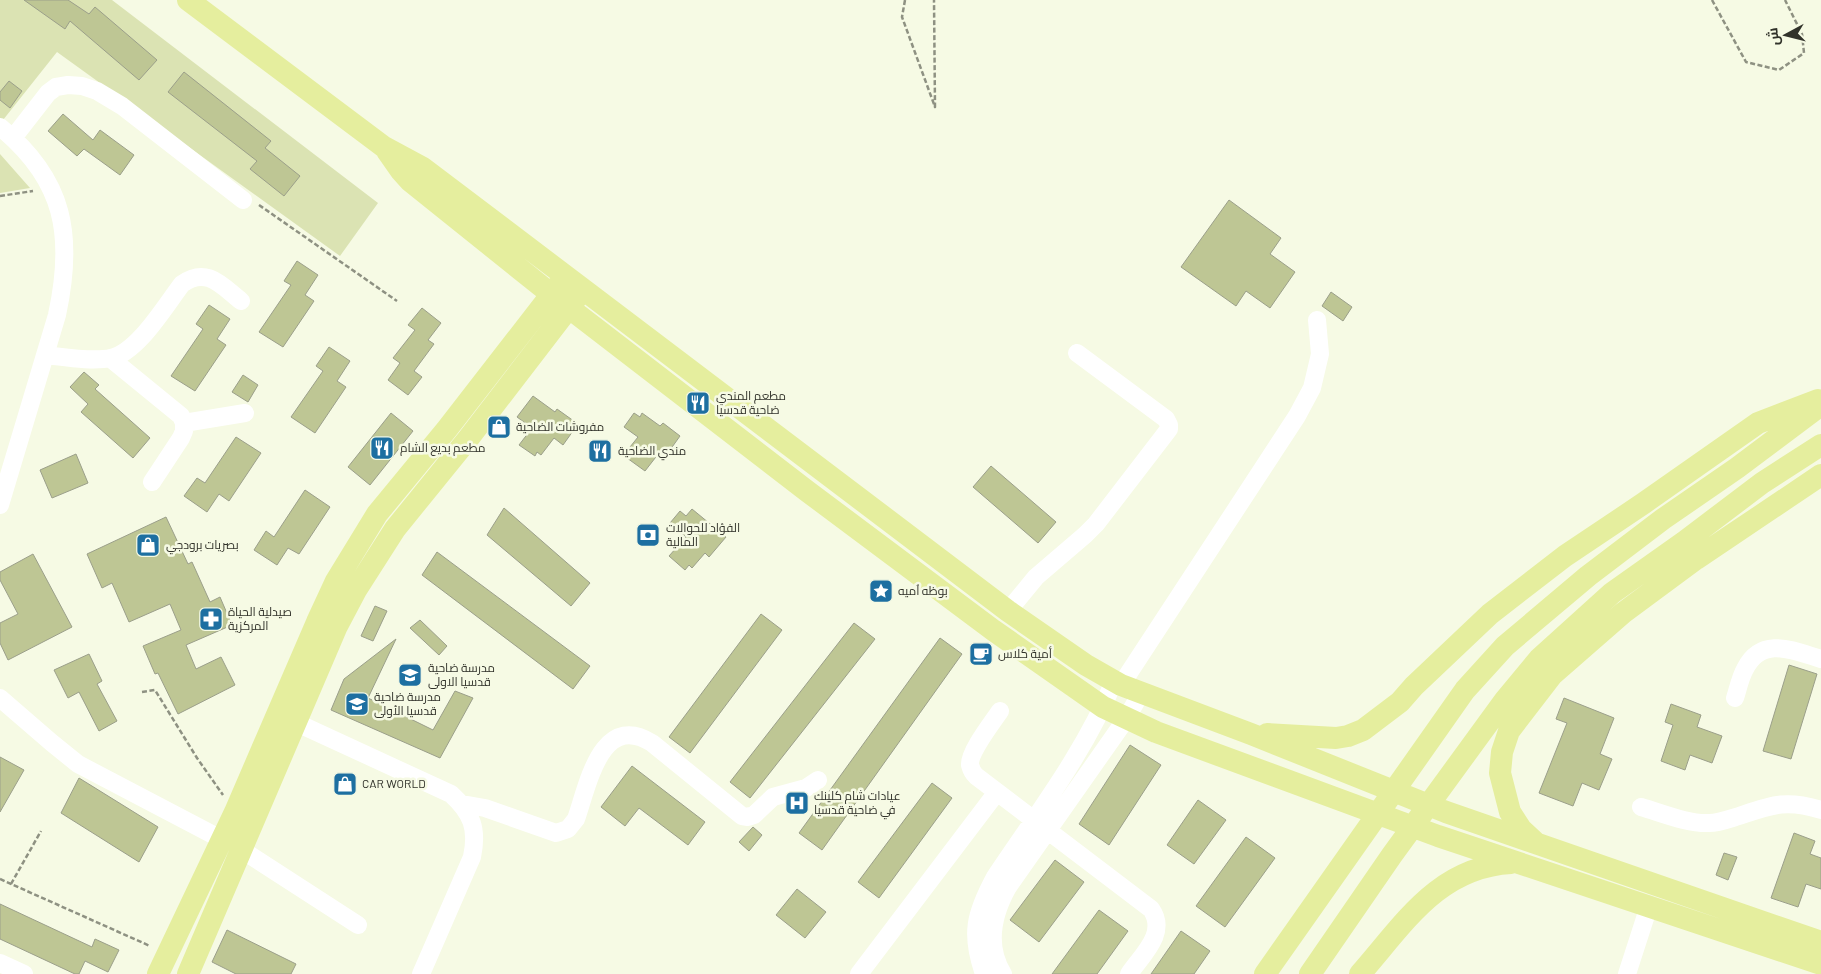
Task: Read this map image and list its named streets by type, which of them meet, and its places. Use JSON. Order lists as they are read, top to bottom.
{
  "places": {
    "restaurant": ["مطعم المندي ضاحية قدسيا", "مطعم بديع الشام", "مندي الضاحية"],
    "shop": ["مفروشات الضاحية", "بصريات برودجي", "CAR WORLD"],
    "bank": ["الفؤاد للحوالات المالية"],
    "place": ["بوظه اُميه"],
    "pharmacy": ["صيدلية الحياة المركزية"],
    "cafe": ["أمية كلاس"],
    "school or university": ["مدرسة ضاحية قدسيا الاولى", "مدرسة ضاحية قدسيا الأولى"],
    "hospital": ["عيادات شام كلينك في ضاحية قدسيا"]
  },
  "north": "left"
}
